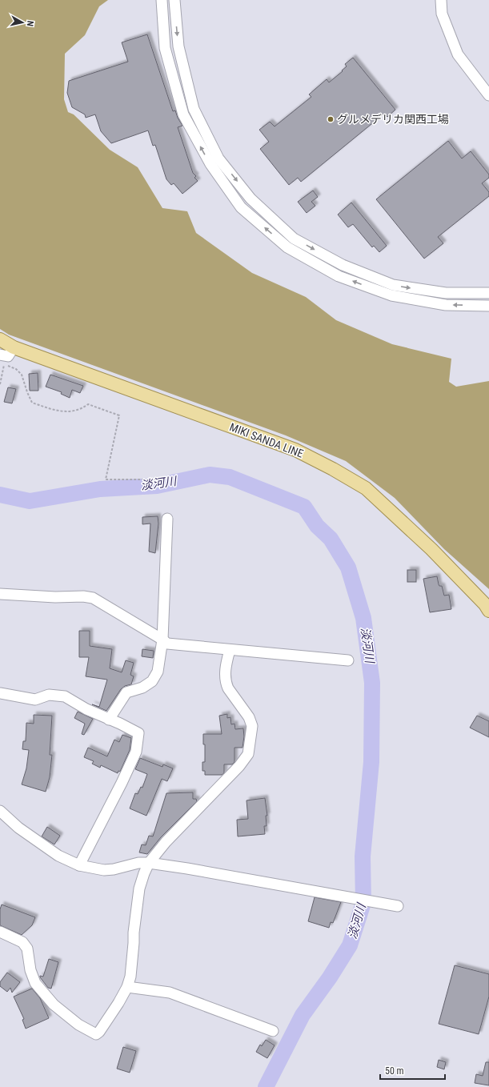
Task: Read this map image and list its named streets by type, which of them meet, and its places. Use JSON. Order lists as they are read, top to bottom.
{
  "streets": {
    "main road": ["MIKI SANDA LINE"]
  },
  "water": ["淡河川"],
  "places": ["グルメデリカ関西工場"],
  "scale_bar": "50 m",
  "north": "right"
}
